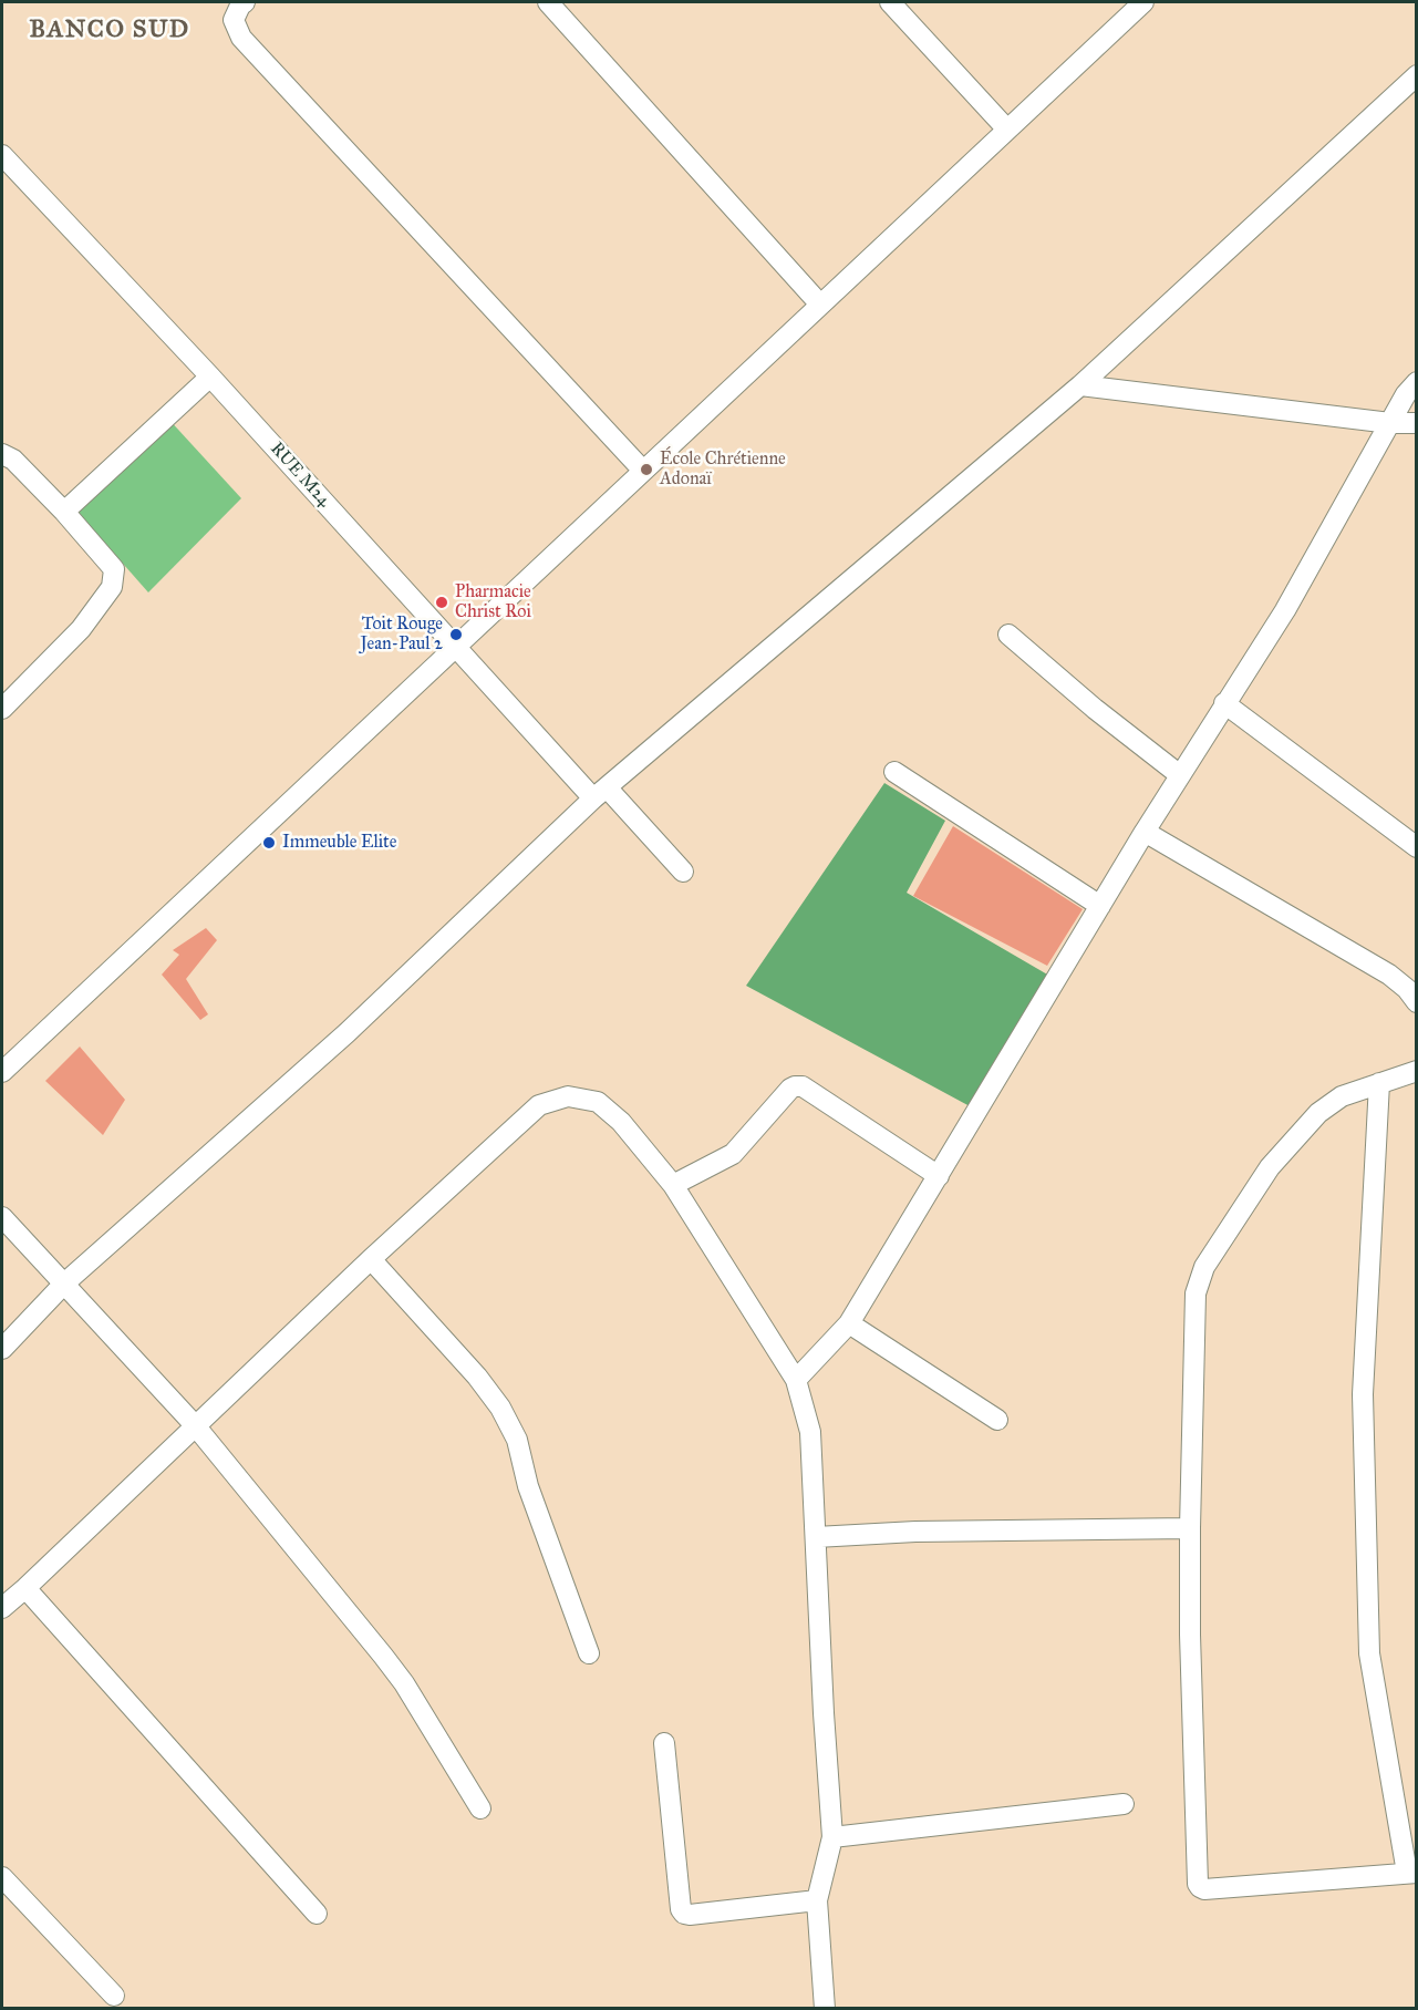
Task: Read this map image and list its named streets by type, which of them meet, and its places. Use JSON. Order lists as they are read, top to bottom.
{
  "streets": {
    "street": ["RUE M24"]
  },
  "districts": ["BANCO SUD"],
  "places": [
    "École Chrétienne Adonaï",
    "Pharmacie Christ Roi",
    "Toit Rouge Jean-Paul 2",
    "Immeuble Elite"
  ]
}
